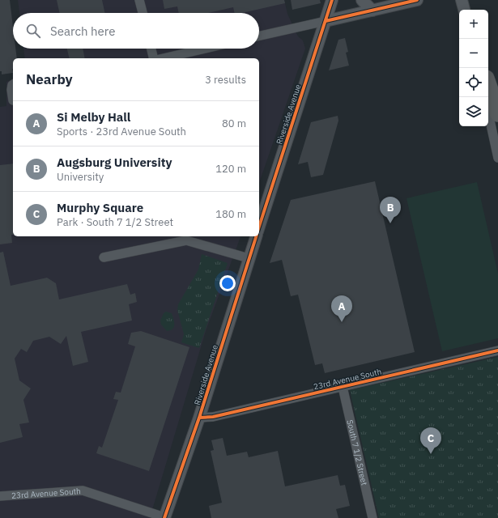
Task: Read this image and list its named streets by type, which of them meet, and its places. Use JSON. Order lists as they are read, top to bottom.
{
  "streets": {
    "street": ["Riverside Avenue", "23rd Avenue South", "South 7 1/2 Street"]
  },
  "crossings": [
    ["Riverside Avenue", "23rd Avenue South"],
    ["23rd Avenue South", "South 7 1/2 Street"]
  ],
  "page": {
    "map_buttons": ["+", "−"],
    "search": "Search here",
    "heading": ["Nearby", "3 results"],
    "list": [
      {
        "mark": "A",
        "name": "Si Melby Hall",
        "note": "Sports · 23rd Avenue South",
        "value": "80 m"
      },
      {
        "mark": "B",
        "name": "Augsburg University",
        "note": "University",
        "value": "120 m"
      },
      {
        "mark": "C",
        "name": "Murphy Square",
        "note": "Park · South 7 1/2 Street",
        "value": "180 m"
      }
    ],
    "pins": ["B", "A", "C"]
  }
}
